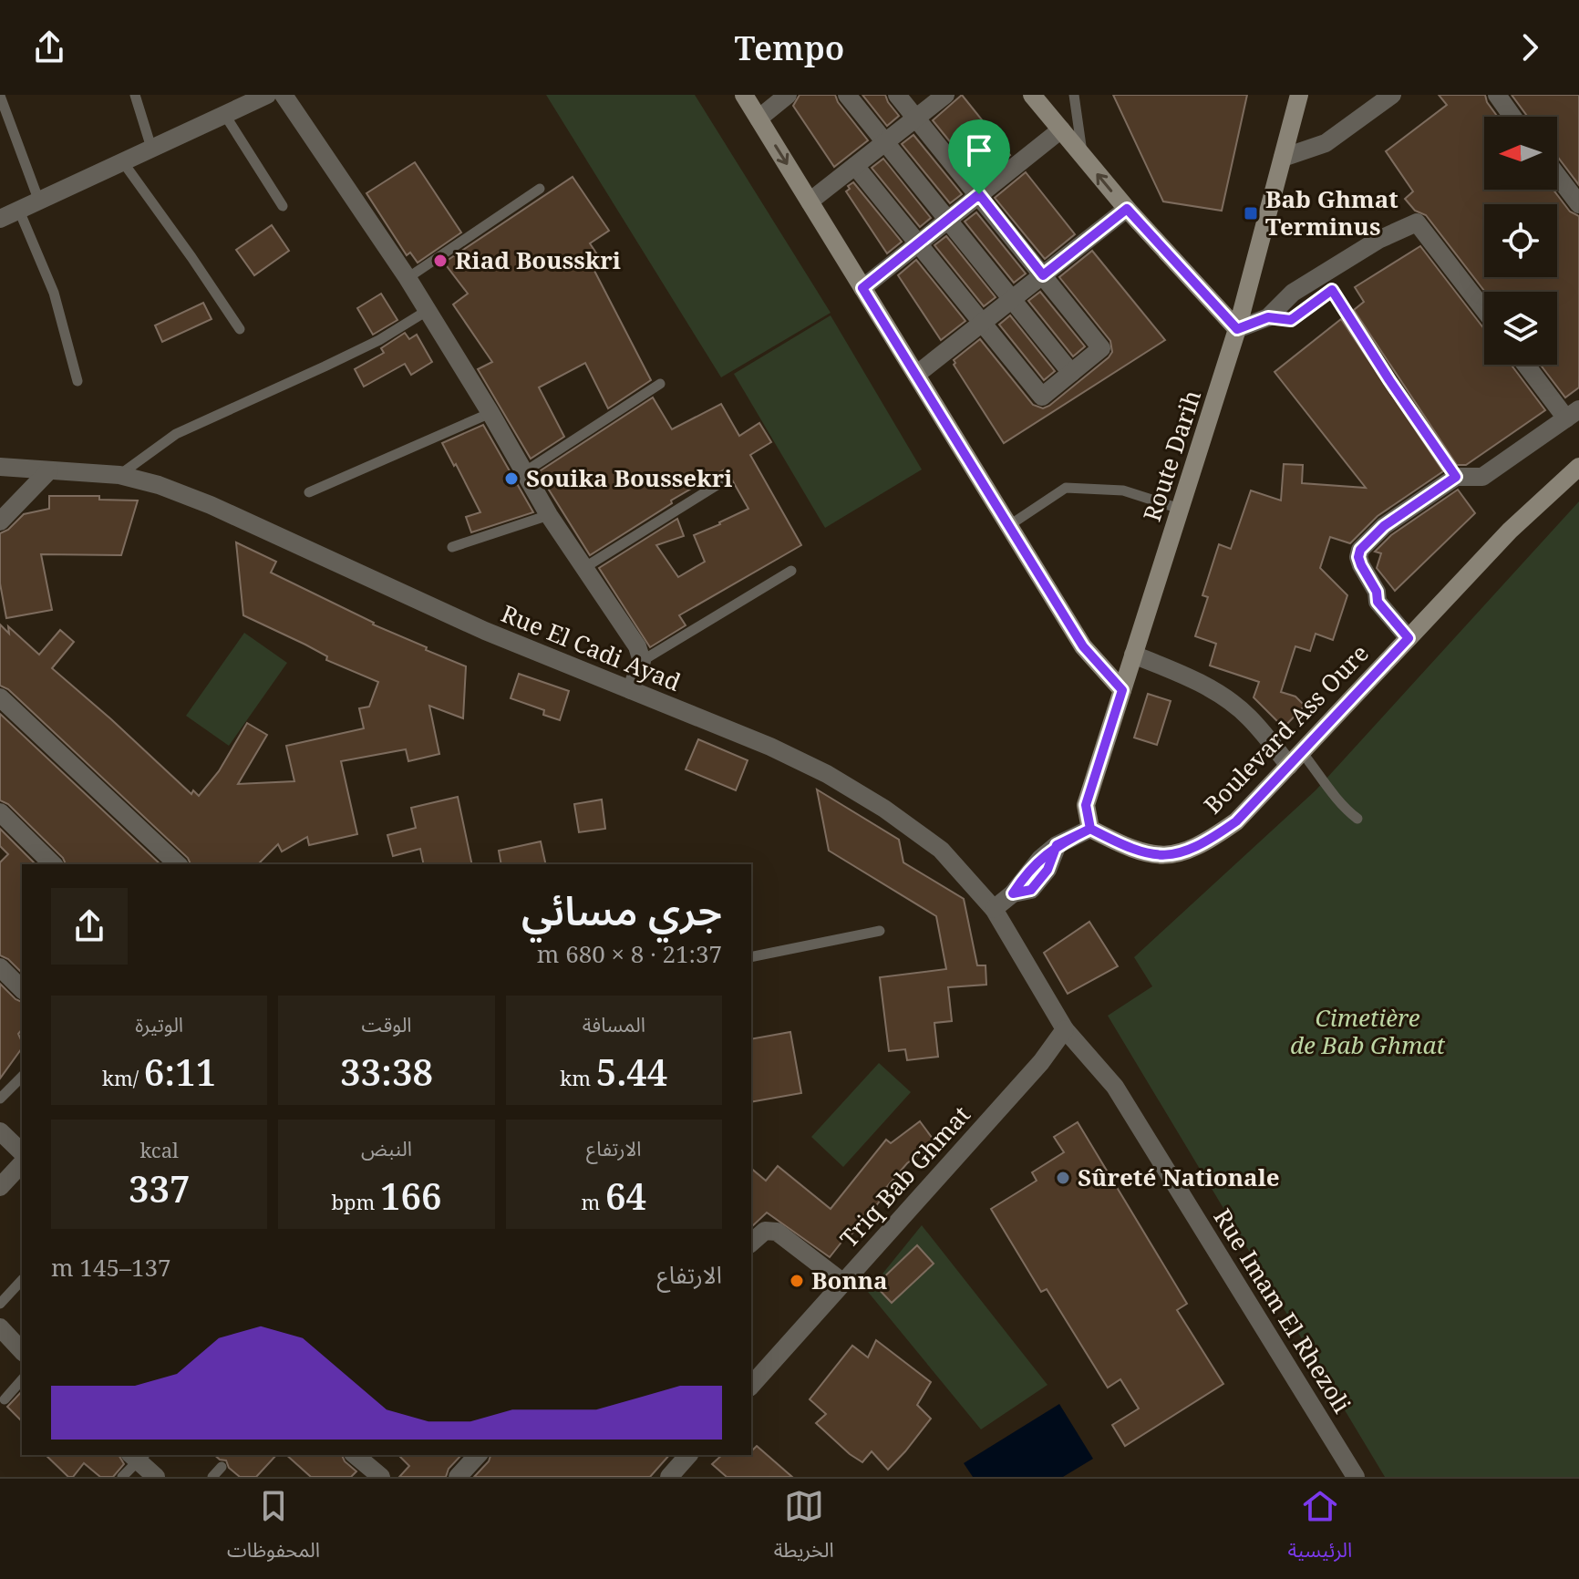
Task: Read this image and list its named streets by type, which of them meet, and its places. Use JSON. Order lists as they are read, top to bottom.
{
  "streets": {
    "street": [
      "Route Darih",
      "Rue El Cadi Ayad",
      "Boulevard Ass Oure",
      "Triq Bab Ghmat",
      "Rue Imam El Rhezoli"
    ]
  },
  "crossings": [
    ["Route Darih", "Boulevard Ass Oure"],
    ["Rue El Cadi Ayad", "Triq Bab Ghmat"],
    ["Rue El Cadi Ayad", "Rue Imam El Rhezoli"],
    ["Triq Bab Ghmat", "Rue Imam El Rhezoli"]
  ],
  "parks": ["Cimetière de Bab Ghmat"],
  "places": {
    "transit": ["Bab Ghmat Terminus"],
    "other": [
      "Riad Bousskri",
      "Souika Boussekri",
      "Sûreté Nationale",
      "Bonna"
    ]
  },
  "north": "left",
  "page": {
    "header": "Tempo",
    "heading": ["جري مسائي", "21:37 · 8 × 680 m"],
    "stats": [
      ["المسافة", "5.44 km"],
      ["الوقت", "33:38"],
      ["الوتيرة", "6:11 /km"],
      ["الارتفاع", "64 m"],
      ["النبض", "166 bpm"],
      ["kcal", "337"]
    ],
    "chart": ["الارتفاع", "137–145 m"],
    "tabs": ["الرئيسية", "الخريطة", "المحفوظات"]
  }
}
